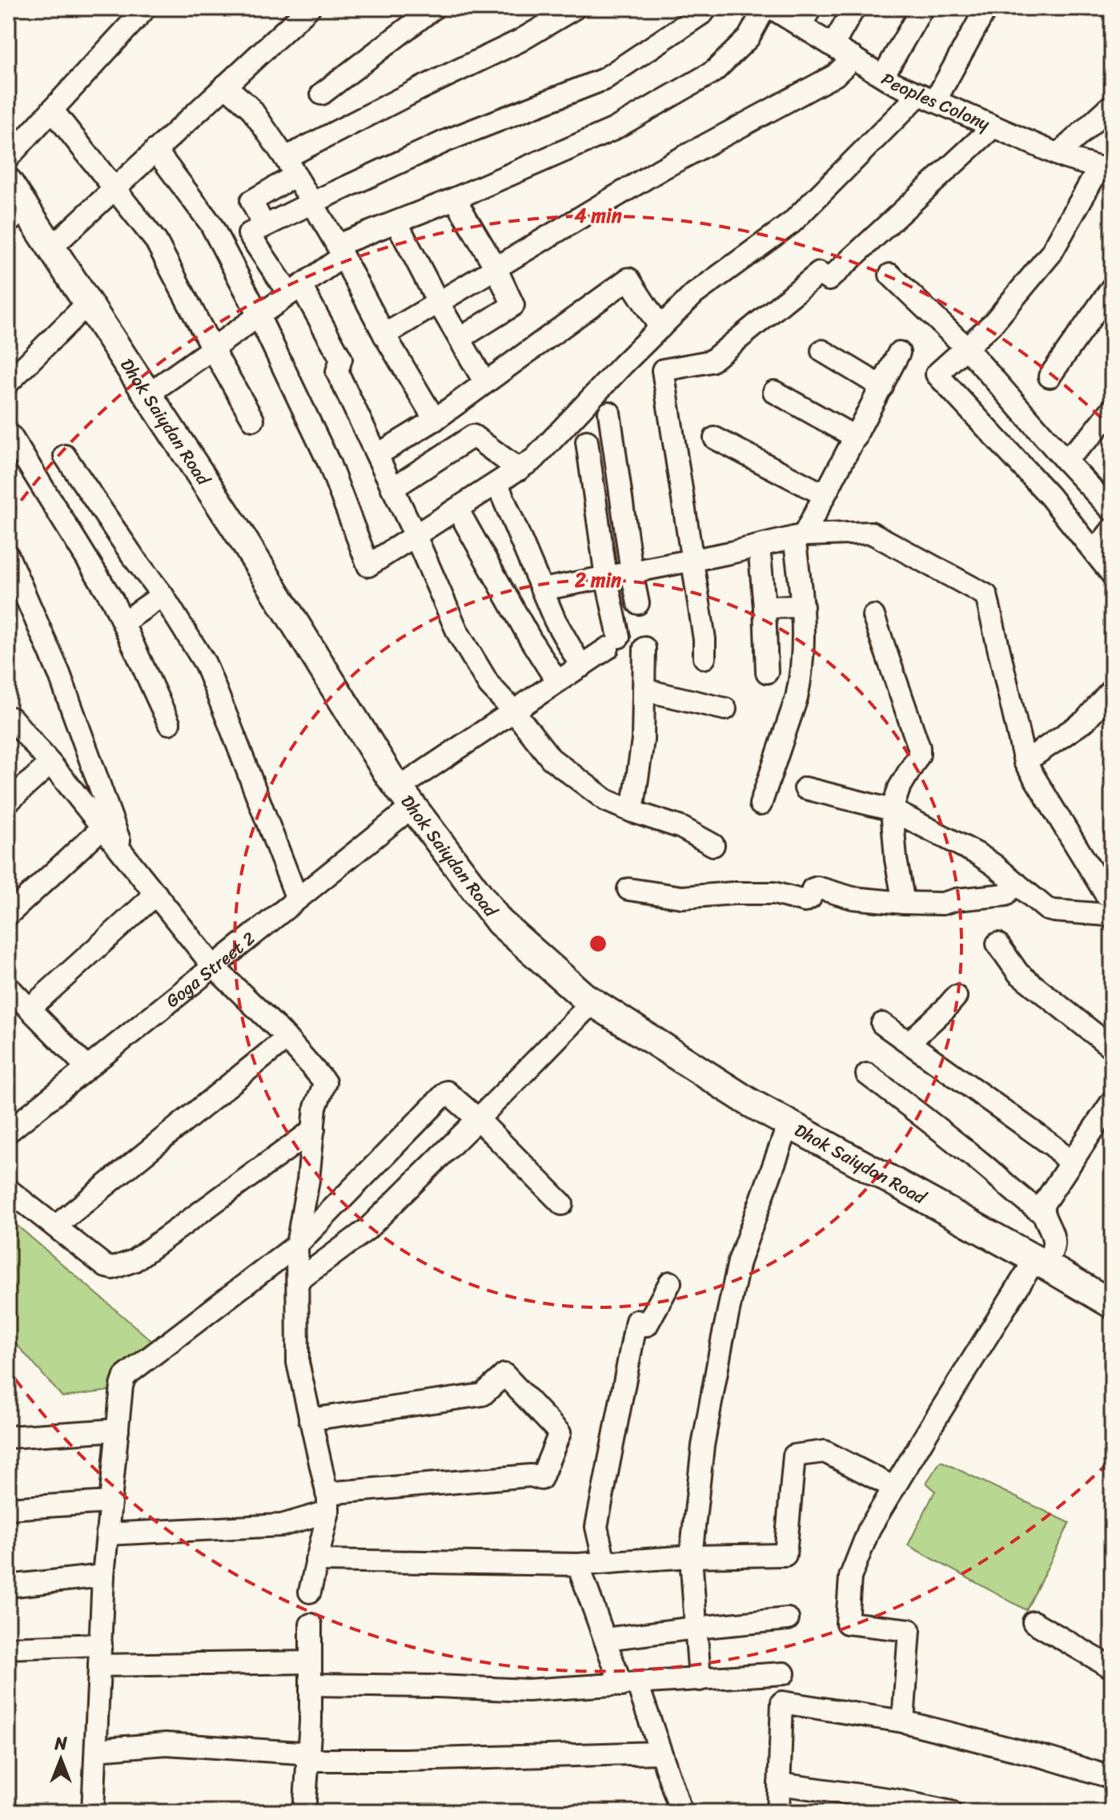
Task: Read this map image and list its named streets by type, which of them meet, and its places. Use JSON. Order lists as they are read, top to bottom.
{
  "streets": {
    "main road": ["Dhok Saiydan Road"],
    "street": ["Peoples Colony", "Goga Street 2"]
  },
  "crossings": [
    ["Dhok Saiydan Road", "Goga Street 2"]
  ],
  "north": "top",
  "rings": ["4 min", "2 min"]
}
